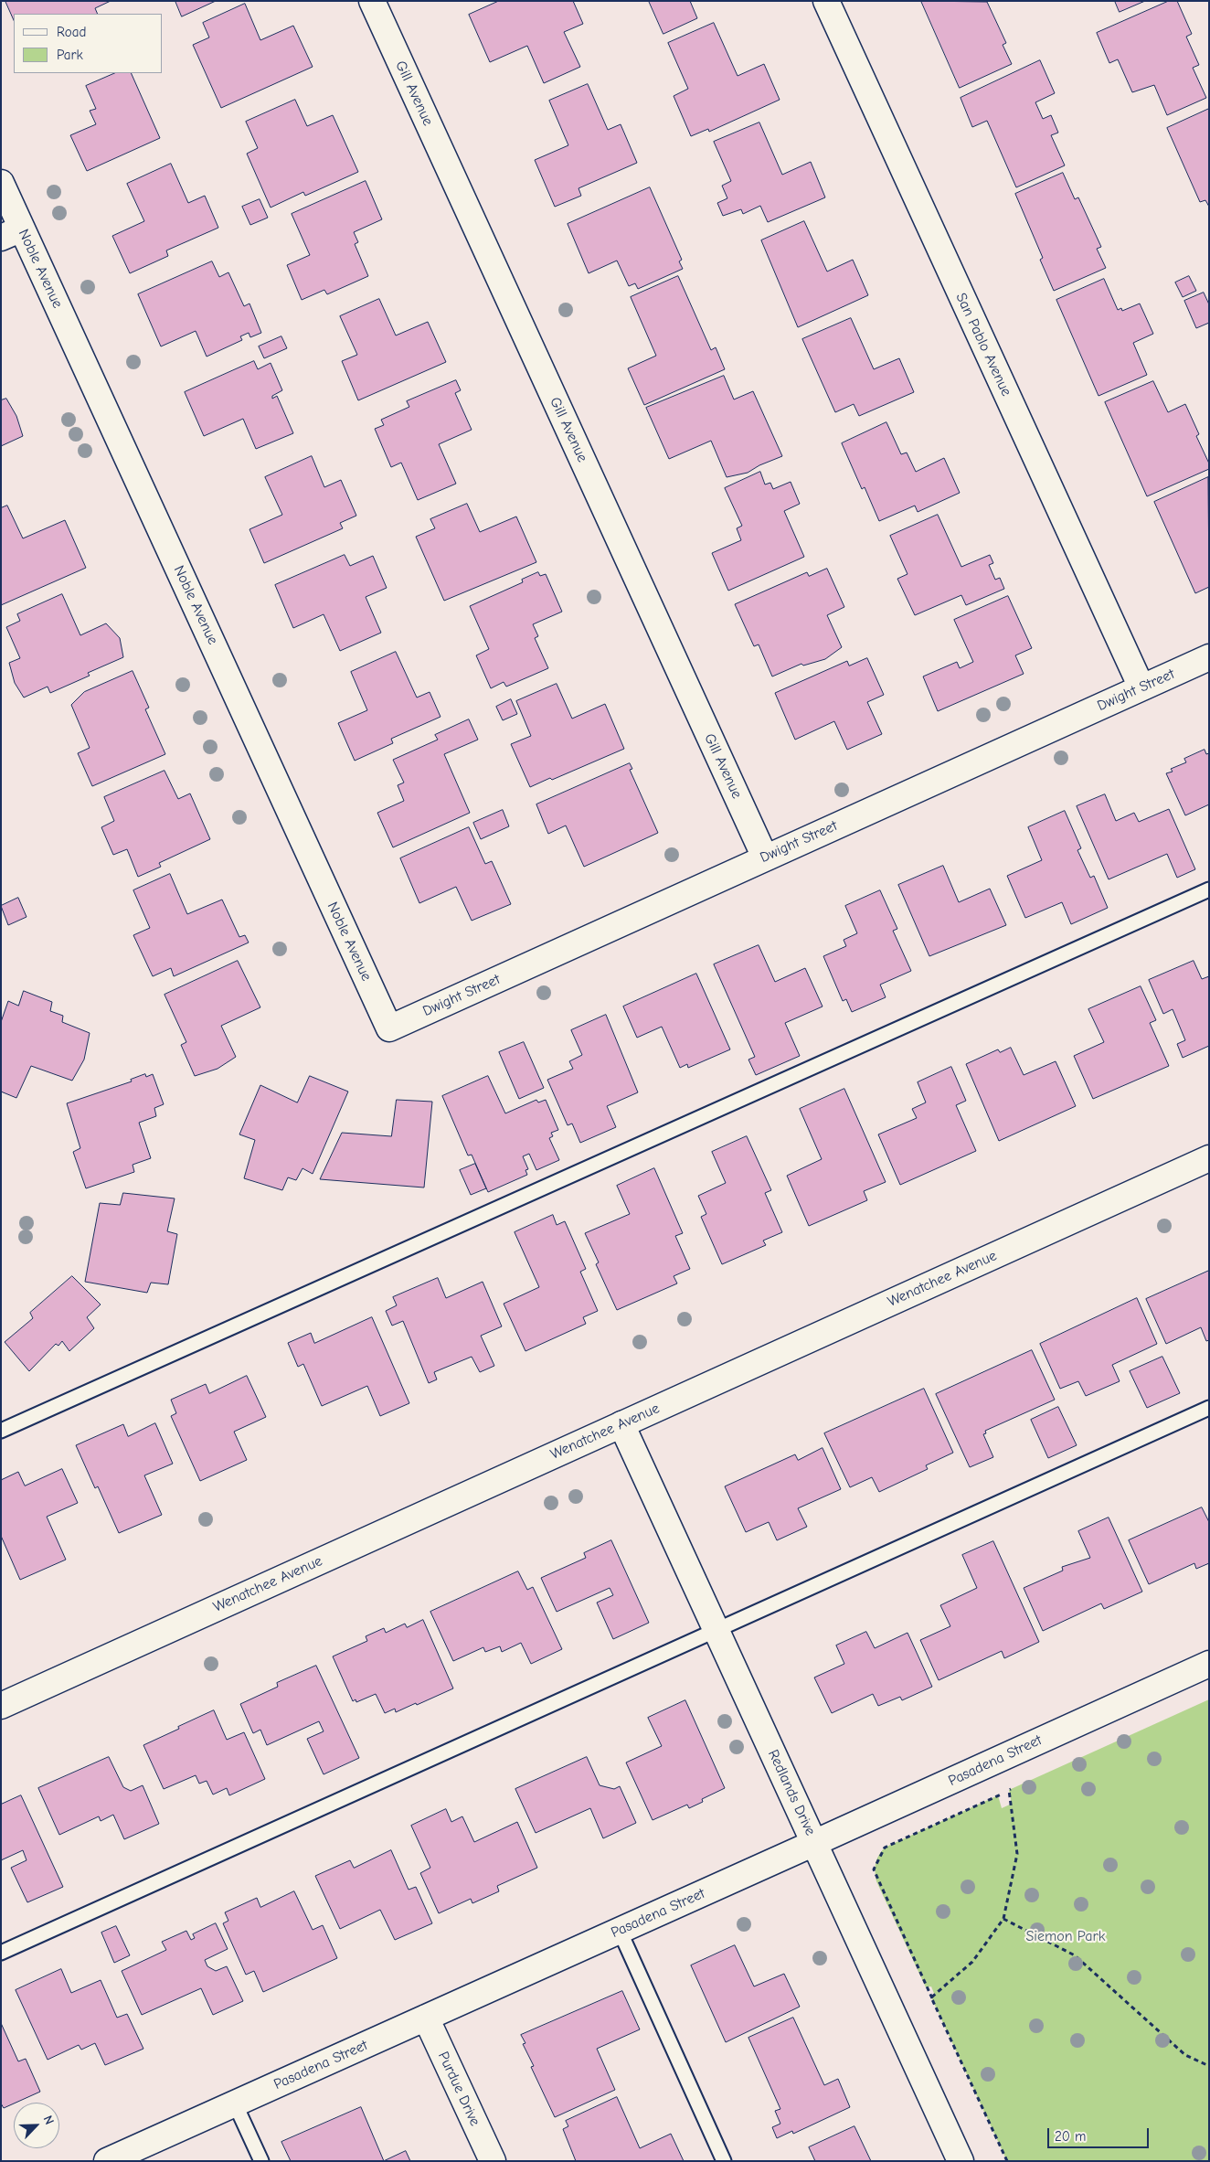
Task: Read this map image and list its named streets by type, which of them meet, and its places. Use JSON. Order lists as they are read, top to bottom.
{
  "streets": {
    "street": [
      "Gill Avenue",
      "Noble Avenue",
      "San Pablo Avenue",
      "Dwight Street",
      "Wenatchee Avenue",
      "Pasadena Street",
      "Redlands Drive",
      "Purdue Drive"
    ]
  },
  "crossings": [
    ["Gill Avenue", "Dwight Street"],
    ["Noble Avenue", "Dwight Street"],
    ["San Pablo Avenue", "Dwight Street"],
    ["Wenatchee Avenue", "Redlands Drive"],
    ["Pasadena Street", "Redlands Drive"],
    ["Pasadena Street", "Purdue Drive"]
  ],
  "parks": ["Siemon Park"],
  "legend": ["Road", "Park"],
  "scale_bar": "20 m",
  "north": "top right"
}
